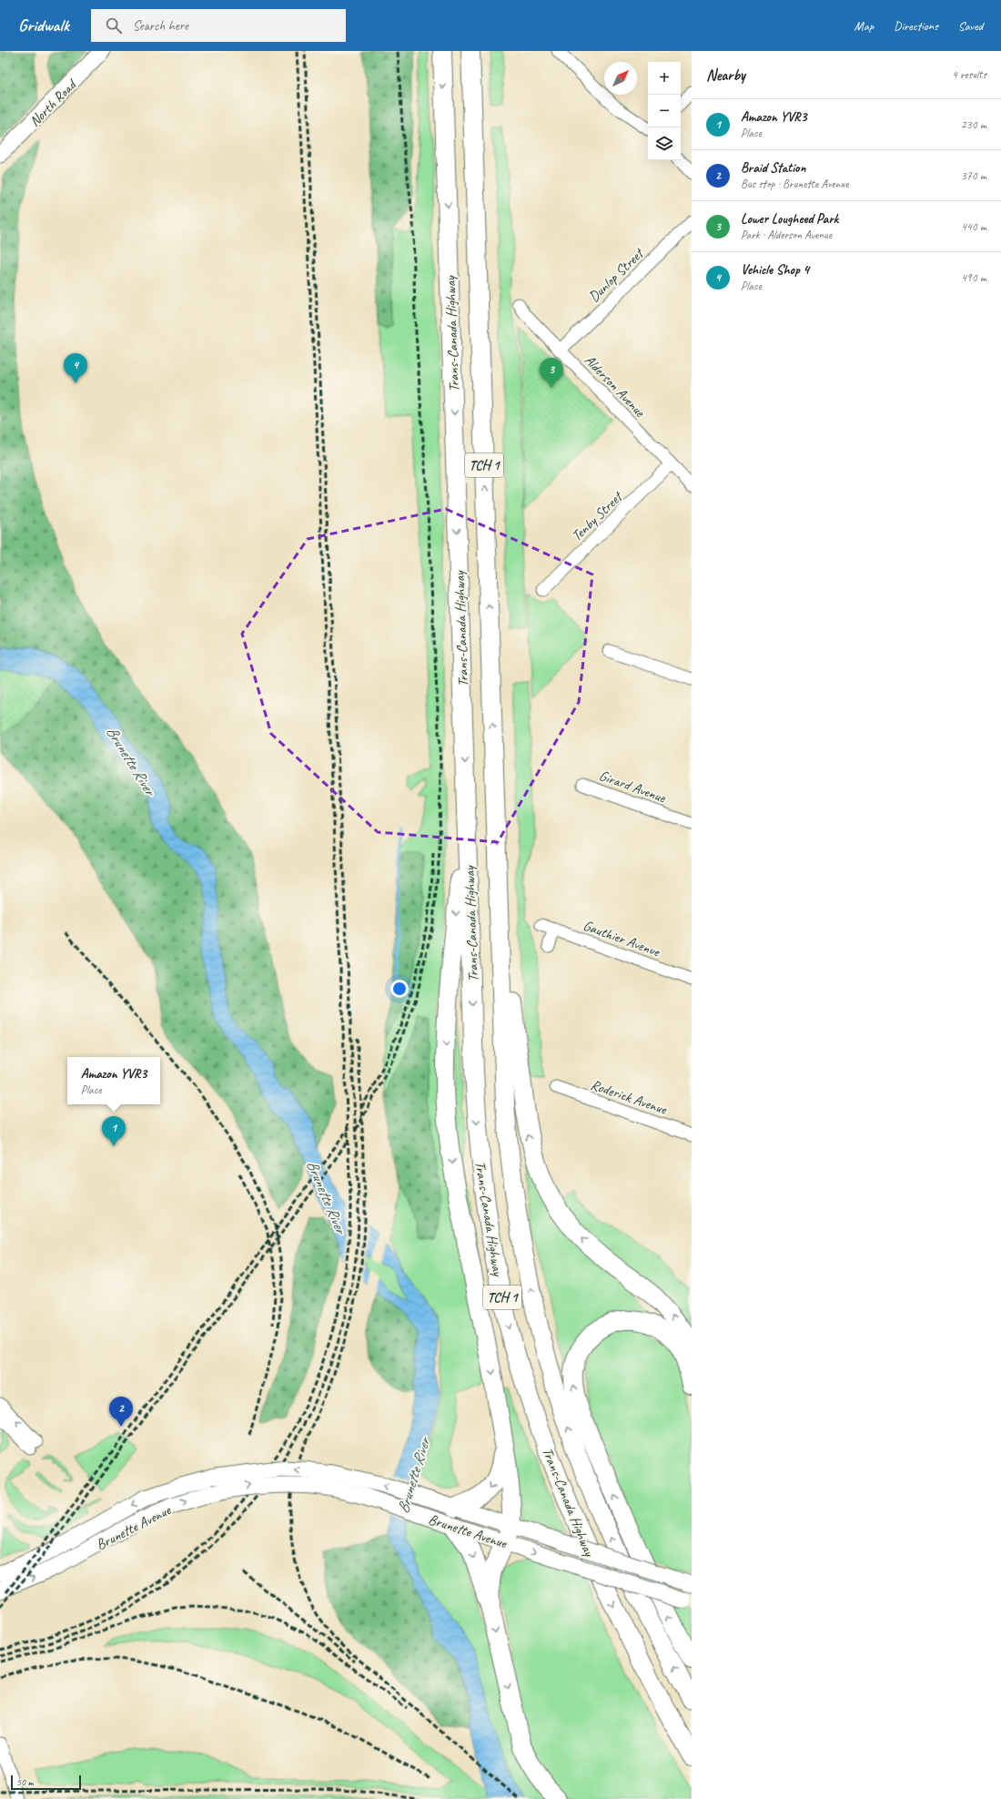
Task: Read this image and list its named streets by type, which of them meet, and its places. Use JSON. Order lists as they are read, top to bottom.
{
  "streets": {
    "highway": ["Trans-Canada Highway", "TCH 1"],
    "main road": ["North Road", "Brunette Avenue"],
    "street": [
      "Dunlop Street",
      "Alderson Avenue",
      "Tenby Street",
      "Girard Avenue",
      "Gauthier Avenue",
      "Roderick Avenue"
    ]
  },
  "crossings": [
    ["Dunlop Street", "Alderson Avenue"],
    ["Alderson Avenue", "Tenby Street"]
  ],
  "water": ["Brunette River"],
  "scale_bar": "50 m",
  "north": "top right",
  "page": {
    "header": "Gridwalk",
    "search": "Search here",
    "nav": ["Map", "Directions", "Saved"],
    "heading": ["Nearby", "4 results"],
    "map_buttons": ["+", "−"],
    "list": [
      {
        "mark": "1",
        "name": "Amazon YVR3",
        "note": "Place",
        "value": "230 m"
      },
      {
        "mark": "2",
        "name": "Braid Station",
        "note": "Bus stop · Brunette Avenue",
        "value": "370 m"
      },
      {
        "mark": "3",
        "name": "Lower Lougheed Park",
        "note": "Park · Alderson Avenue",
        "value": "440 m"
      },
      {
        "mark": "4",
        "name": "Vehicle Shop 4",
        "note": "Place",
        "value": "490 m"
      }
    ],
    "pins": [
      "4",
      "3",
      "1",
      "2"
    ],
    "popup": ["Amazon YVR3", "Place"],
    "scale": "50 m"
  }
}
